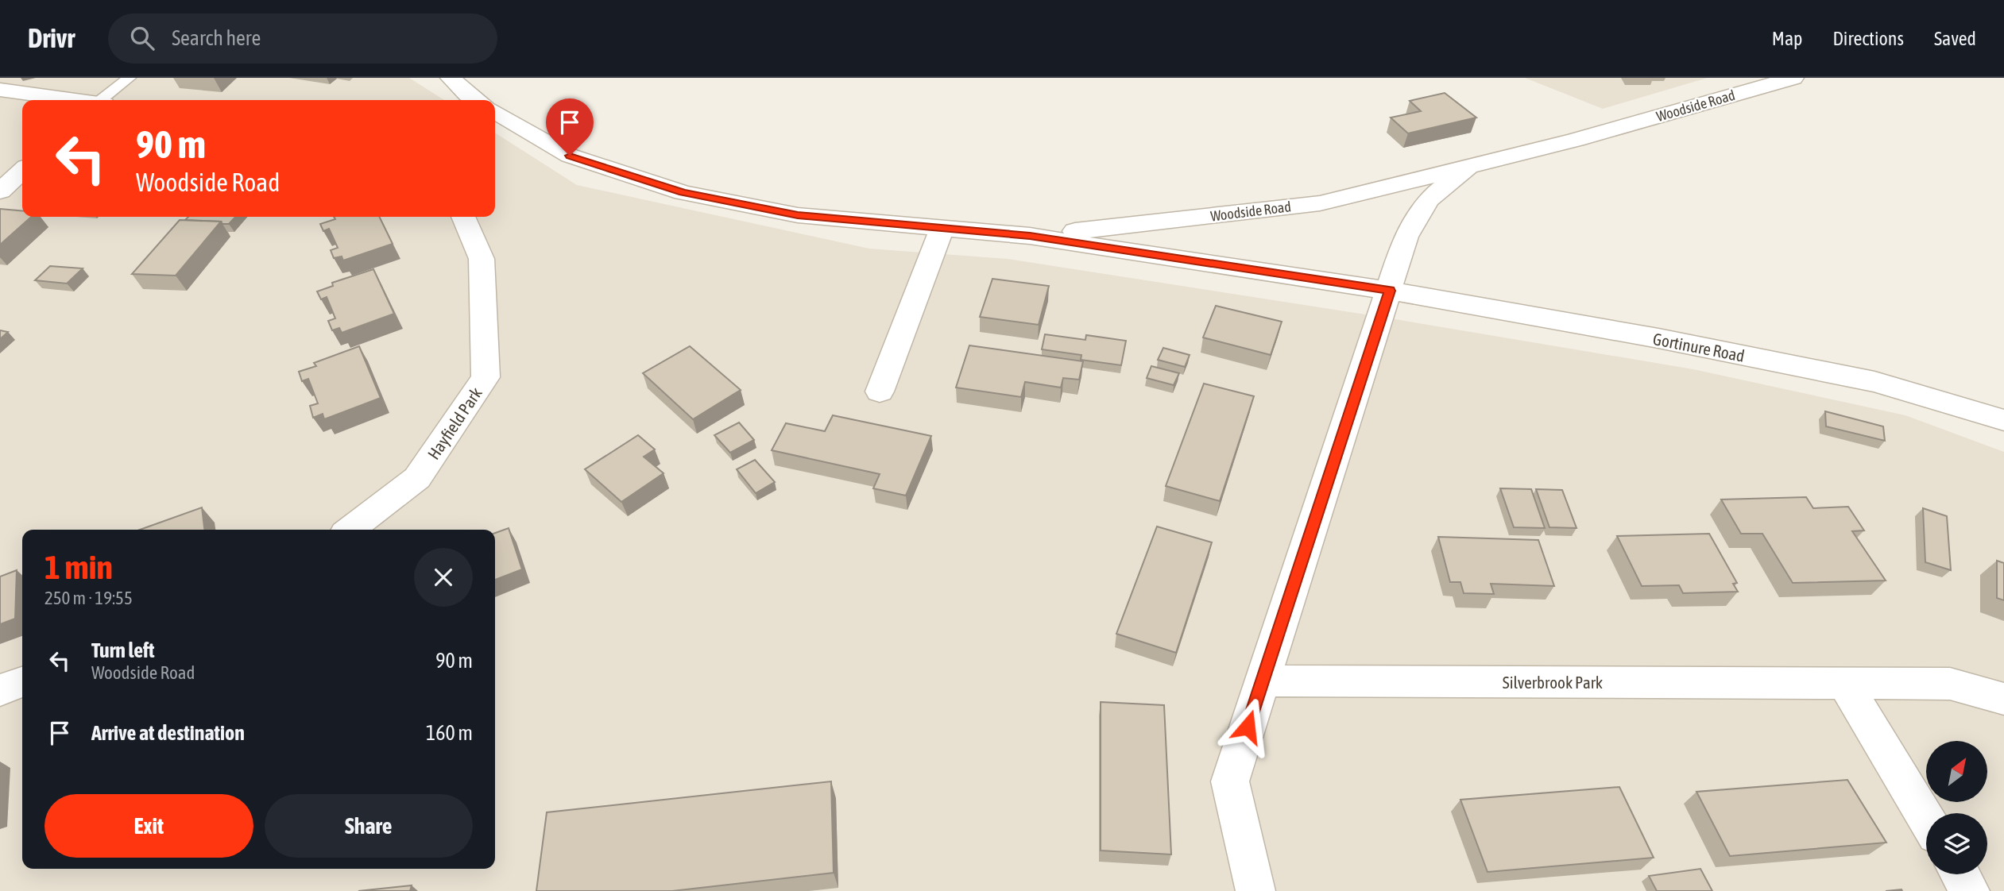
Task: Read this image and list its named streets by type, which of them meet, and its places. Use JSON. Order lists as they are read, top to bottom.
{
  "streets": {
    "street": [
      "Woodside Road",
      "Gortinure Road",
      "Hayfield Park",
      "Silverbrook Park"
    ]
  },
  "crossings": [
    ["Woodside Road", "Gortinure Road"]
  ],
  "north": "top right",
  "page": {
    "header": "Drivr",
    "search": "Search here",
    "nav": ["Map", "Directions", "Saved"],
    "turn": ["90 m", "Woodside Road"],
    "heading": ["1 min", "250 m · 19:55"],
    "list": [
      {
        "name": "Turn left",
        "note": "Woodside Road",
        "value": "90 m"
      },
      {
        "name": "Arrive at destination",
        "value": "160 m"
      }
    ],
    "buttons": ["Exit", "Share"]
  }
}
